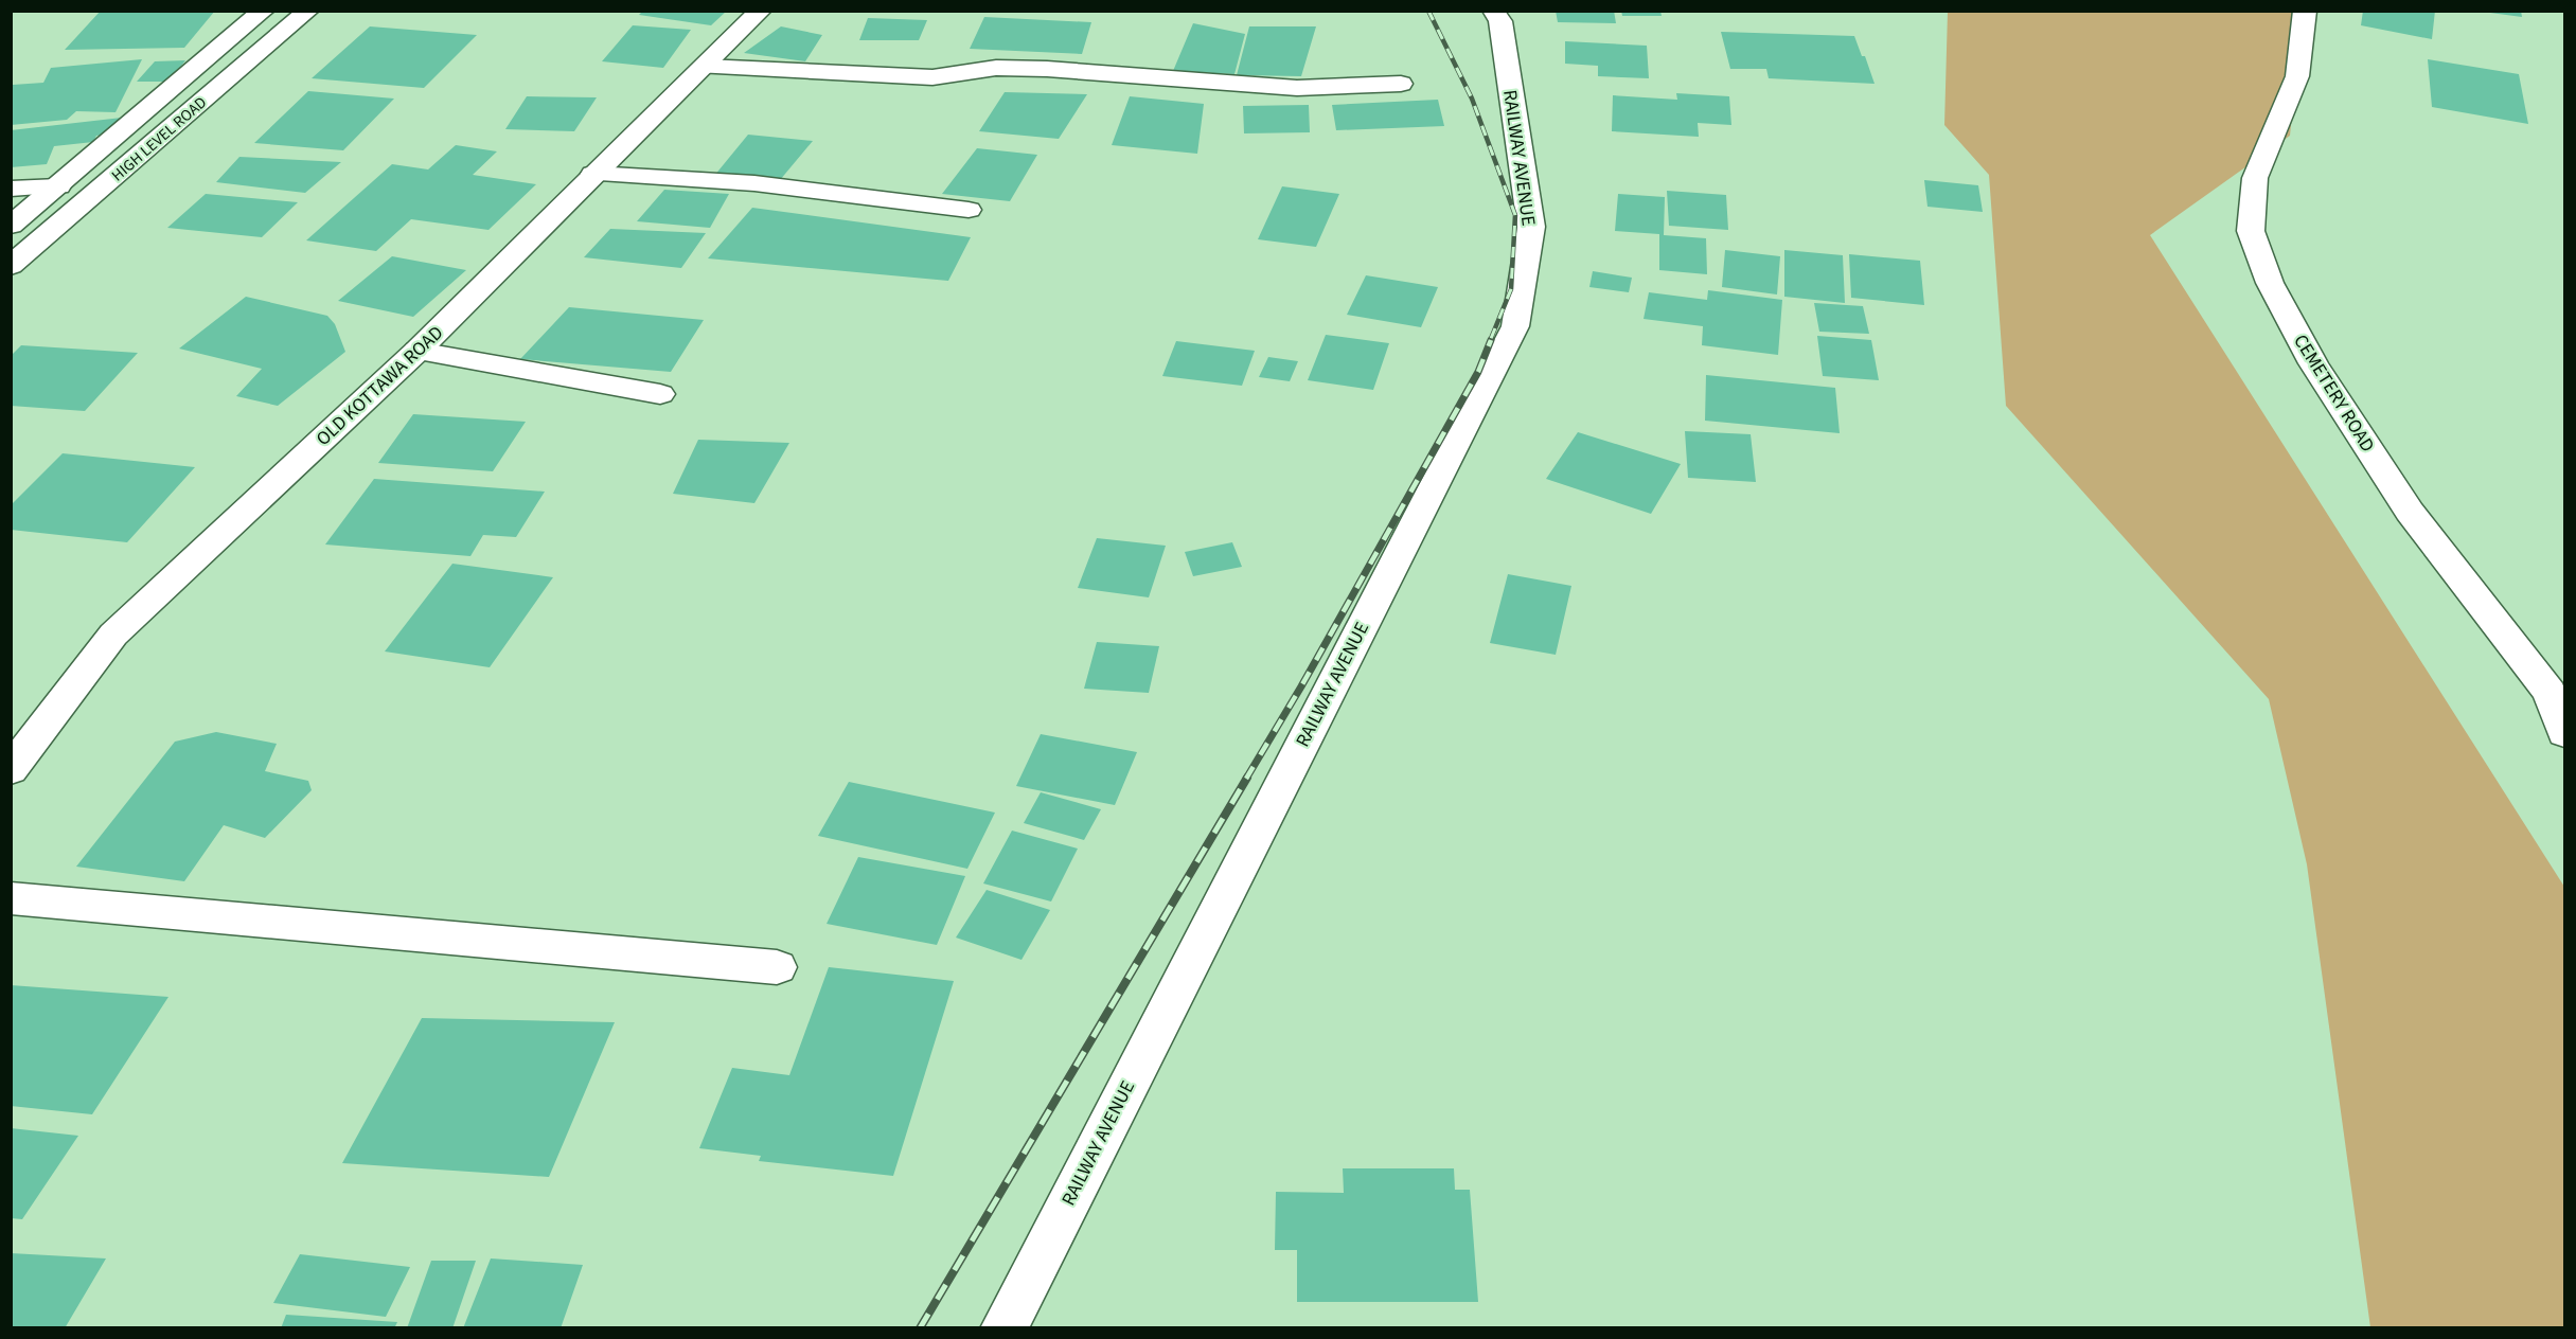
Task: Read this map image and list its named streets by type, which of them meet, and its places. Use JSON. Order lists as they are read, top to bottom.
{
  "streets": {
    "main road": [
      "HIGH LEVEL ROAD",
      "RAILWAY AVENUE",
      "OLD KOTTAWA ROAD",
      "CEMETERY ROAD"
    ]
  }
}
